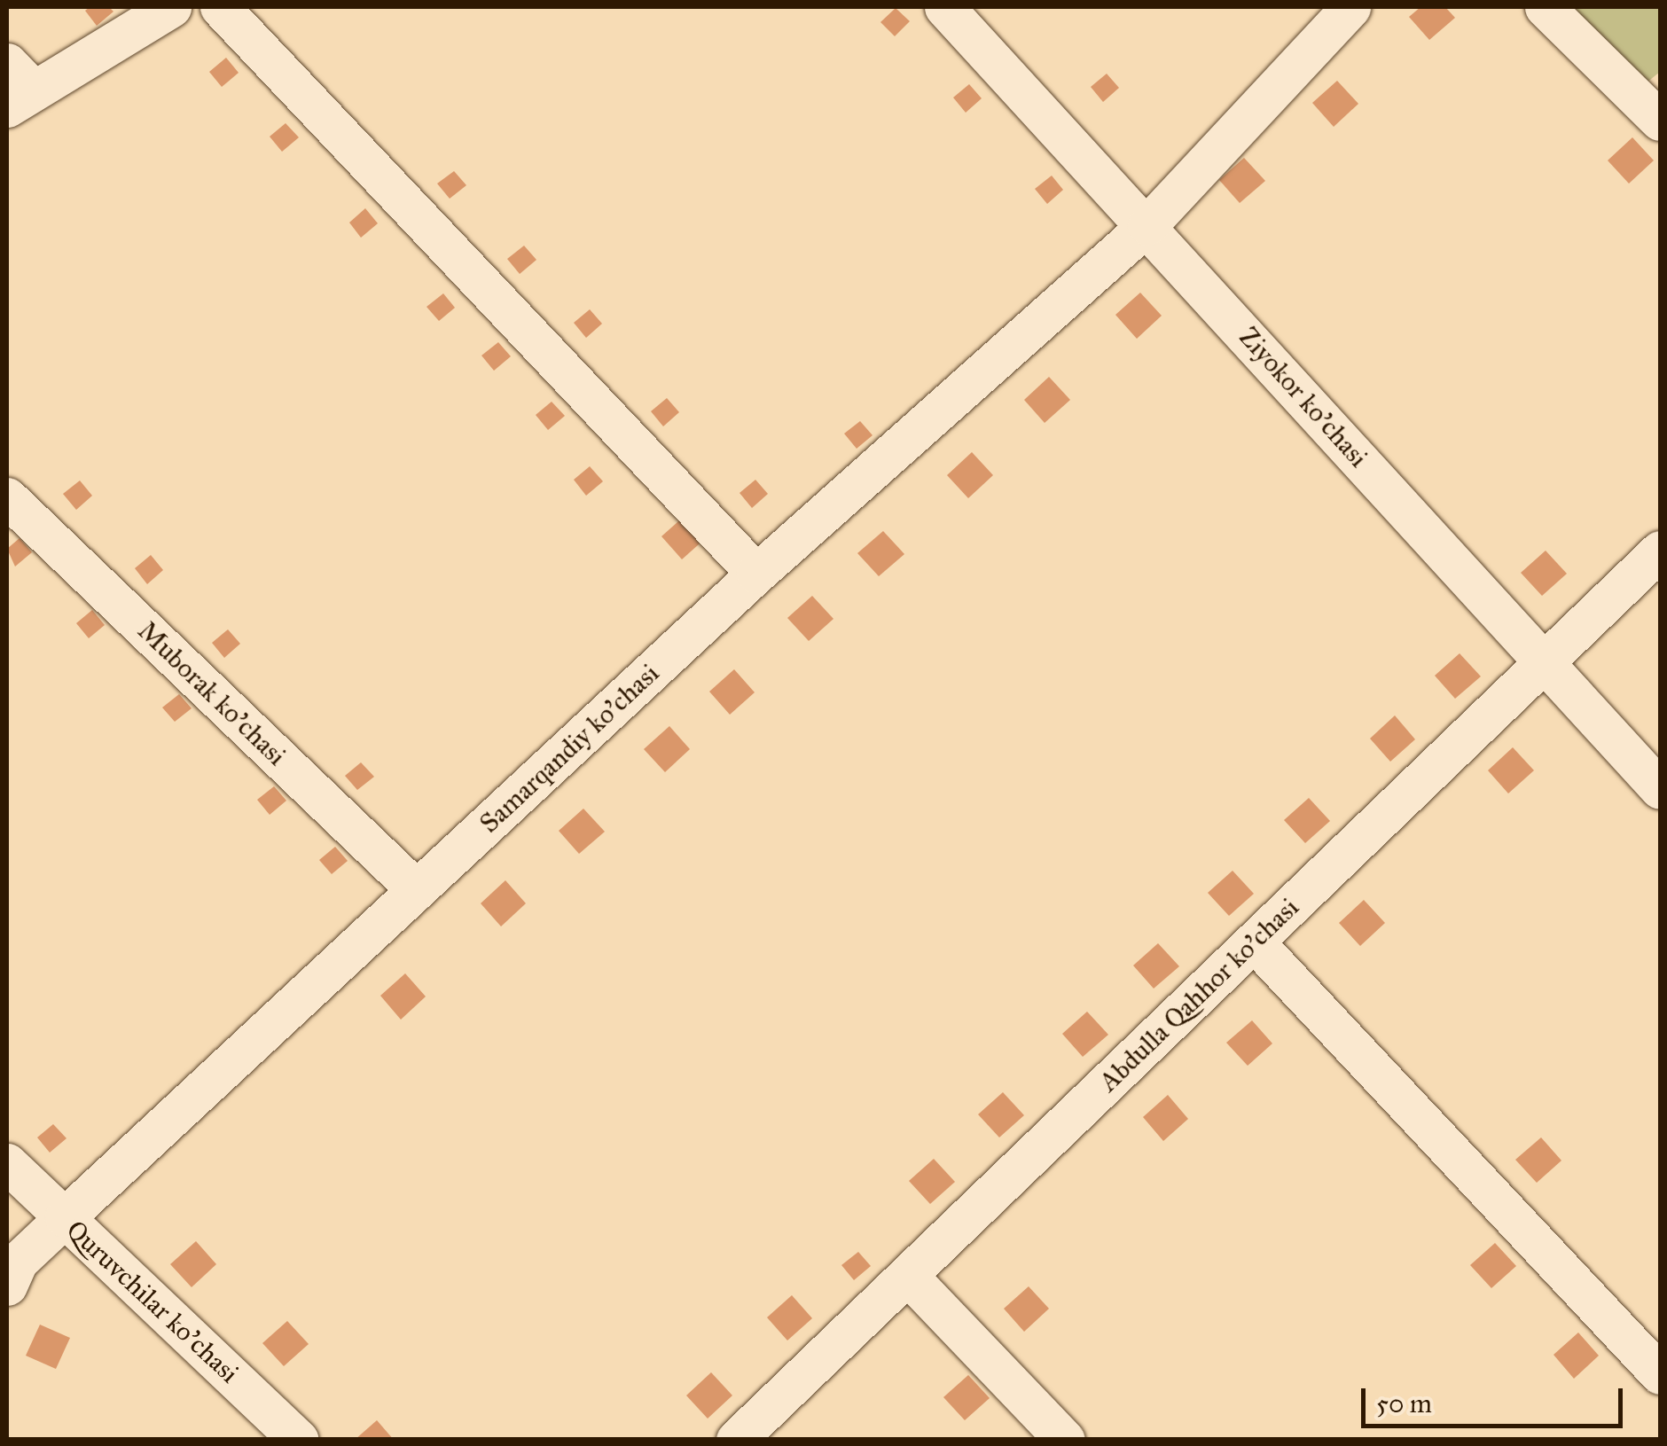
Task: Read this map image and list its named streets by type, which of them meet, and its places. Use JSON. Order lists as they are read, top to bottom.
{
  "streets": {
    "street": [
      "Ziyokor ko'chasi",
      "Muborak ko'chasi",
      "Samarqandiy ko'chasi",
      "Abdulla Qahhor ko'chasi",
      "Quruvchilar ko'chasi"
    ]
  },
  "crossings": [
    ["Ziyokor ko'chasi", "Samarqandiy ko'chasi"],
    ["Ziyokor ko'chasi", "Abdulla Qahhor ko'chasi"],
    ["Muborak ko'chasi", "Samarqandiy ko'chasi"],
    ["Samarqandiy ko'chasi", "Quruvchilar ko'chasi"]
  ],
  "scale_bar": "50 m"
}
